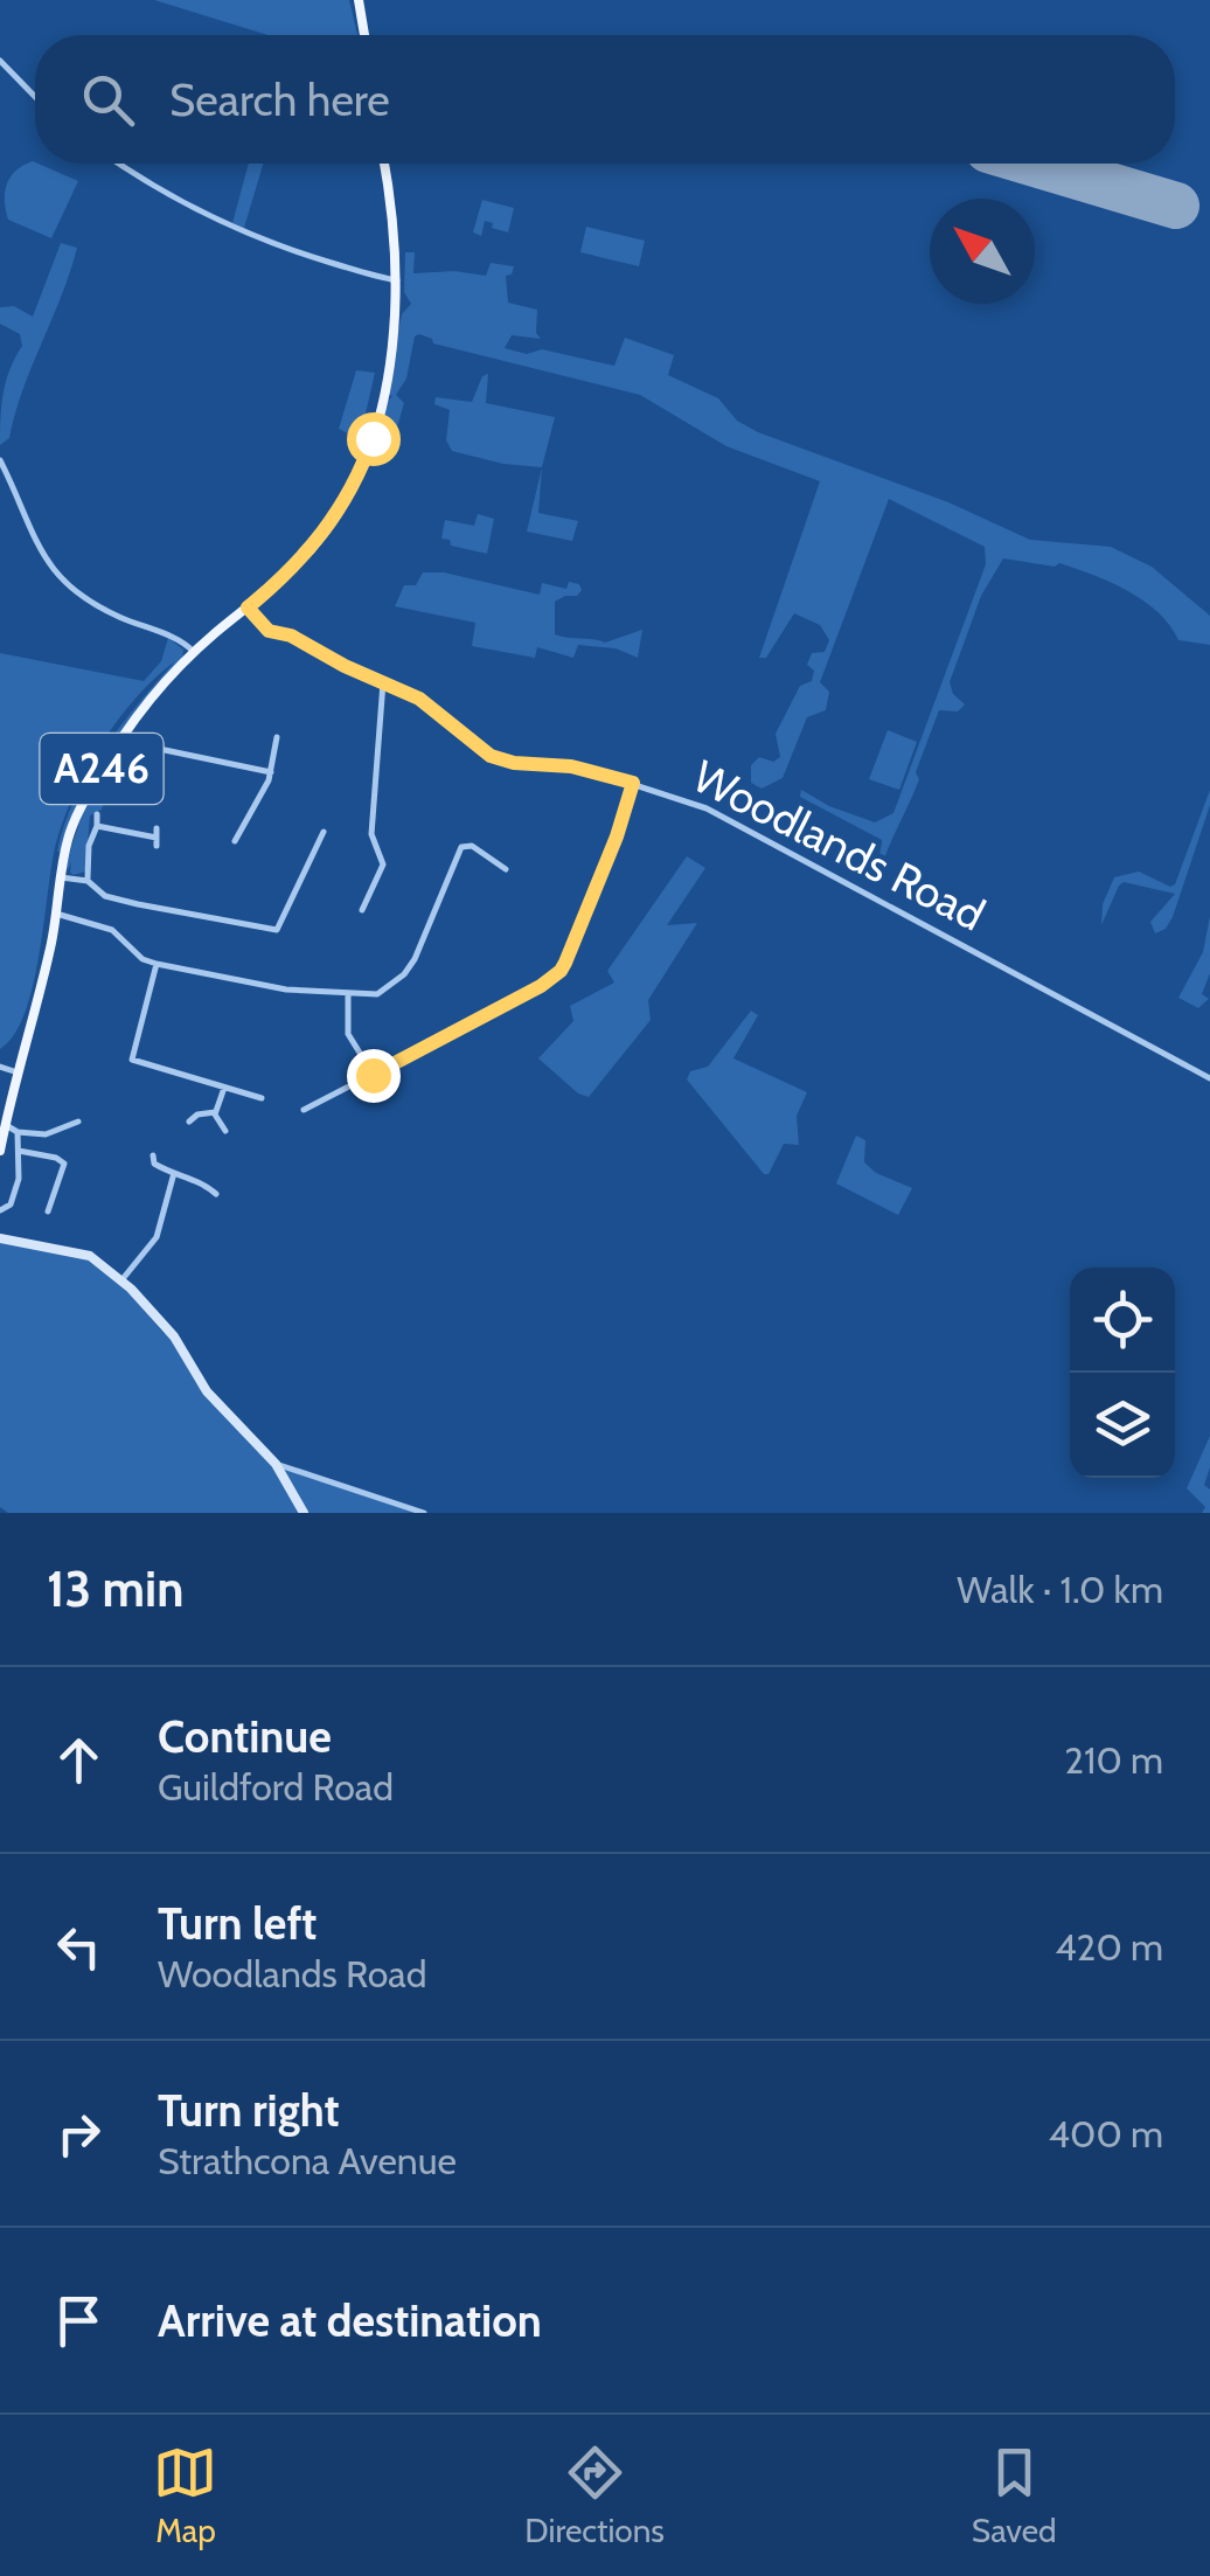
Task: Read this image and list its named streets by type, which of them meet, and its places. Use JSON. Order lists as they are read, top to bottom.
{
  "streets": {
    "main road": ["A246"],
    "street": ["Woodlands Road"]
  },
  "crossings": [
    ["A246", "Woodlands Road"]
  ],
  "north": "top left",
  "page": {
    "search": "Search here",
    "heading": ["13 min", "Walk · 1.0 km"],
    "list": [
      ["Continue", "Guildford Road", "210 m"],
      ["Turn left", "Woodlands Road", "420 m"],
      ["Turn right", "Strathcona Avenue", "400 m"],
      "Arrive at destination"
    ],
    "nav": ["Map", "Directions", "Saved"]
  }
}
